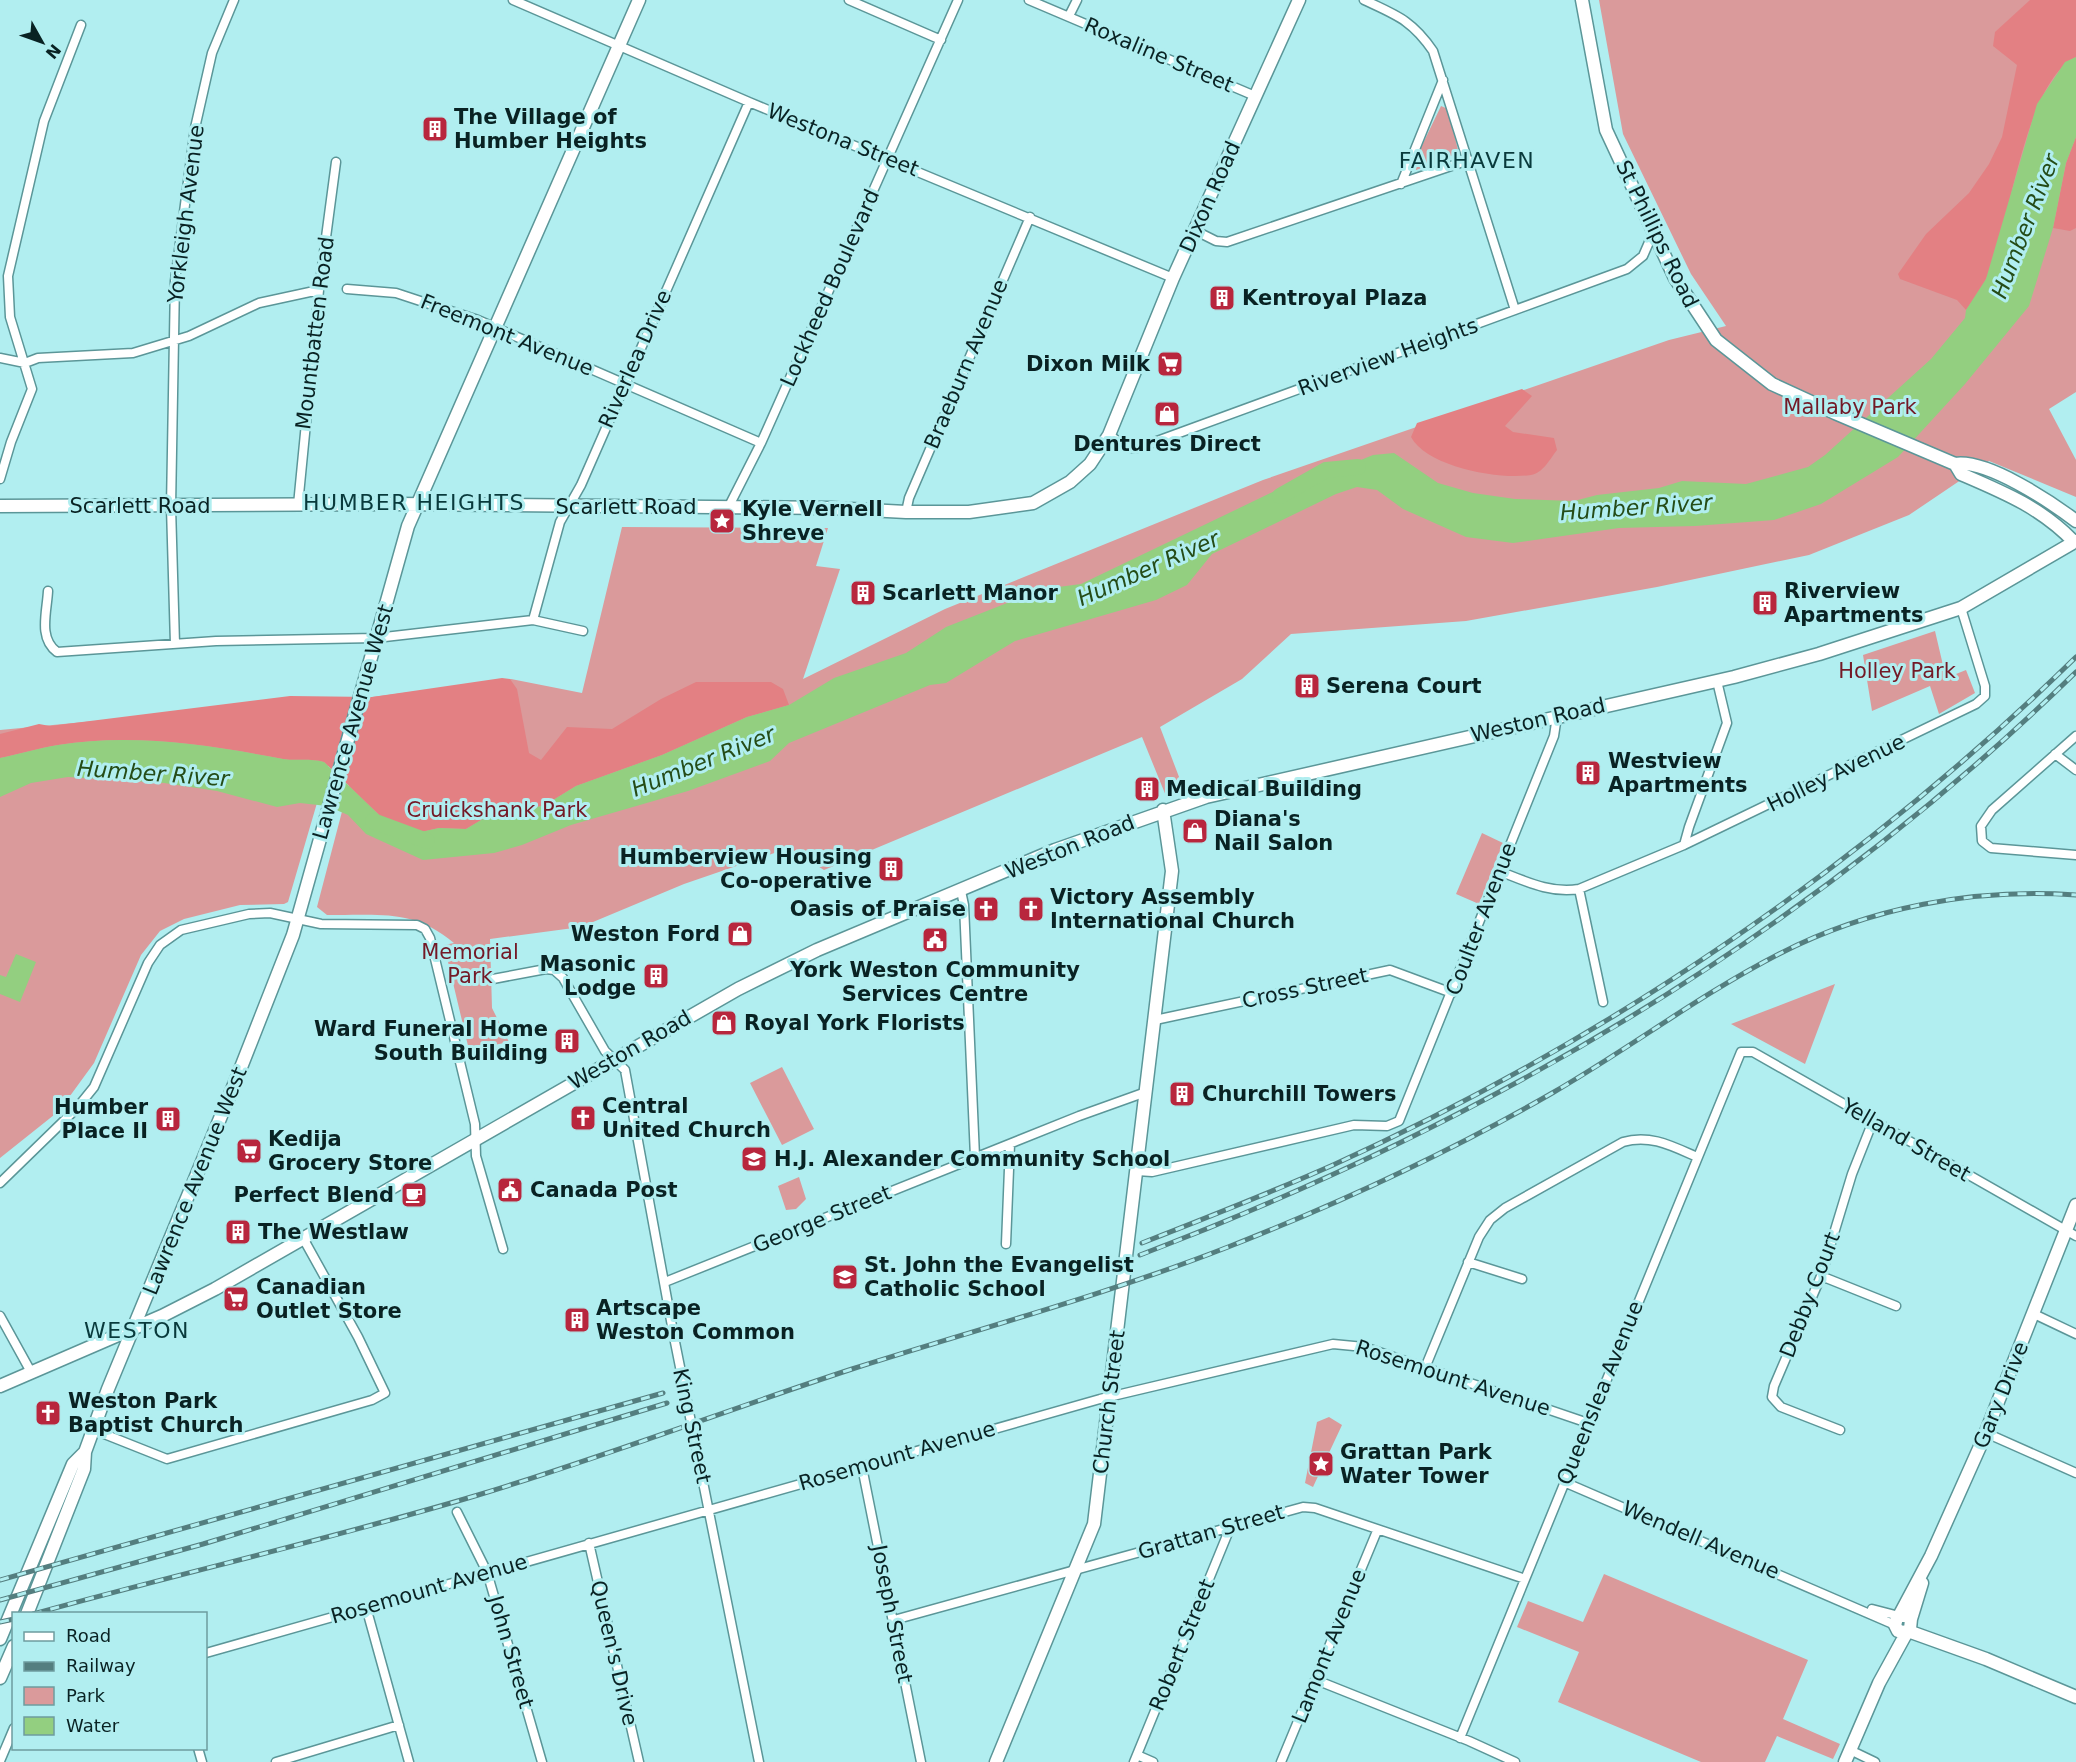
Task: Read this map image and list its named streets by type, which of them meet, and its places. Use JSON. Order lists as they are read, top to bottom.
{
  "streets": {
    "main road": [
      "Dixon Road",
      "St Phillips Road",
      "Scarlett Road",
      "Weston Road",
      "Lawrence Avenue West",
      "Gary Drive",
      "Church Street",
      "Wendell Avenue"
    ],
    "street": [
      "Roxaline Street",
      "Westona Street",
      "Yorkleigh Avenue",
      "Lockheed Boulevard",
      "Mountbatten Road",
      "Freemont Avenue",
      "Riverview Heights",
      "Riverlea Drive",
      "Braeburn Avenue",
      "Holley Avenue",
      "Coulter Avenue",
      "Cross Street",
      "Yelland Street",
      "George Street",
      "Debby Court",
      "Rosemount Avenue",
      "Queenslea Avenue",
      "King Street",
      "Grattan Street",
      "Joseph Street",
      "Robert Street",
      "Lamont Avenue",
      "John Street",
      "Queen's Drive"
    ]
  },
  "crossings": [
    ["Roxaline Street", "Dixon Road"],
    ["Westona Street", "Dixon Road"],
    ["Westona Street", "Lockheed Boulevard"],
    ["Westona Street", "Riverlea Drive"],
    ["Westona Street", "Braeburn Avenue"],
    ["Westona Street", "Lawrence Avenue West"],
    ["Dixon Road", "Scarlett Road"],
    ["Yorkleigh Avenue", "Scarlett Road"],
    ["St Phillips Road", "Riverview Heights"],
    ["St Phillips Road", "Weston Road"],
    ["Lockheed Boulevard", "Freemont Avenue"],
    ["Lockheed Boulevard", "Scarlett Road"],
    ["Mountbatten Road", "Scarlett Road"],
    ["Freemont Avenue", "Riverlea Drive"],
    ["Freemont Avenue", "Lawrence Avenue West"],
    ["Riverview Heights", "Scarlett Road"],
    ["Riverlea Drive", "Scarlett Road"],
    ["Braeburn Avenue", "Scarlett Road"],
    ["Scarlett Road", "Lawrence Avenue West"],
    ["Weston Road", "Lawrence Avenue West"],
    ["Weston Road", "Holley Avenue"],
    ["Weston Road", "Coulter Avenue"],
    ["Weston Road", "Church Street"],
    ["Weston Road", "King Street"],
    ["Coulter Avenue", "Cross Street"],
    ["Coulter Avenue", "Church Street"],
    ["Cross Street", "Church Street"],
    ["Yelland Street", "Debby Court"],
    ["Yelland Street", "Queenslea Avenue"],
    ["Yelland Street", "Gary Drive"],
    ["George Street", "Church Street"],
    ["George Street", "King Street"],
    ["Rosemount Avenue", "Queenslea Avenue"],
    ["Rosemount Avenue", "Church Street"],
    ["Rosemount Avenue", "King Street"],
    ["Rosemount Avenue", "Joseph Street"],
    ["Rosemount Avenue", "John Street"],
    ["Rosemount Avenue", "Queen's Drive"],
    ["Queenslea Avenue", "Grattan Street"],
    ["Queenslea Avenue", "Wendell Avenue"],
    ["Gary Drive", "Wendell Avenue"],
    ["Church Street", "Grattan Street"],
    ["Grattan Street", "Joseph Street"],
    ["Grattan Street", "Robert Street"],
    ["Grattan Street", "Lamont Avenue"]
  ],
  "districts": ["FAIRHAVEN", "HUMBER HEIGHTS", "WESTON"],
  "water": ["Humber River"],
  "parks": [
    "Mallaby Park",
    "Holley Park",
    "Cruickshank Park",
    "Memorial Park"
  ],
  "places": {
    "building": [
      "The Village of Humber Heights",
      "Kentroyal Plaza",
      "Scarlett Manor",
      "Riverview Apartments",
      "Serena Court",
      "Westview Apartments",
      "Medical Building",
      "Humberview Housing Co-operative",
      "Masonic Lodge",
      "Ward Funeral Home South Building",
      "Churchill Towers",
      "Humber Place II",
      "The Westlaw",
      "Artscape Weston Common"
    ],
    "supermarket": ["Dixon Milk", "Kedija Grocery Store", "Canadian Outlet Store"],
    "shop": [
      "Dentures Direct",
      "Diana's Nail Salon",
      "Weston Ford",
      "Royal York Florists"
    ],
    "place": ["Kyle Vernell Shreve", "Grattan Park Water Tower"],
    "church": [
      "Oasis of Praise",
      "Victory Assembly International Church",
      "Central United Church",
      "Weston Park Baptist Church"
    ],
    "public building": ["York Weston Community Services Centre", "Canada Post"],
    "school or university": ["H.J. Alexander Community School", "St. John the Evangelist Catholic School"],
    "cafe": ["Perfect Blend"]
  },
  "legend": [
    "Road",
    "Railway",
    "Park",
    "Water"
  ],
  "north": "bottom right"
}
